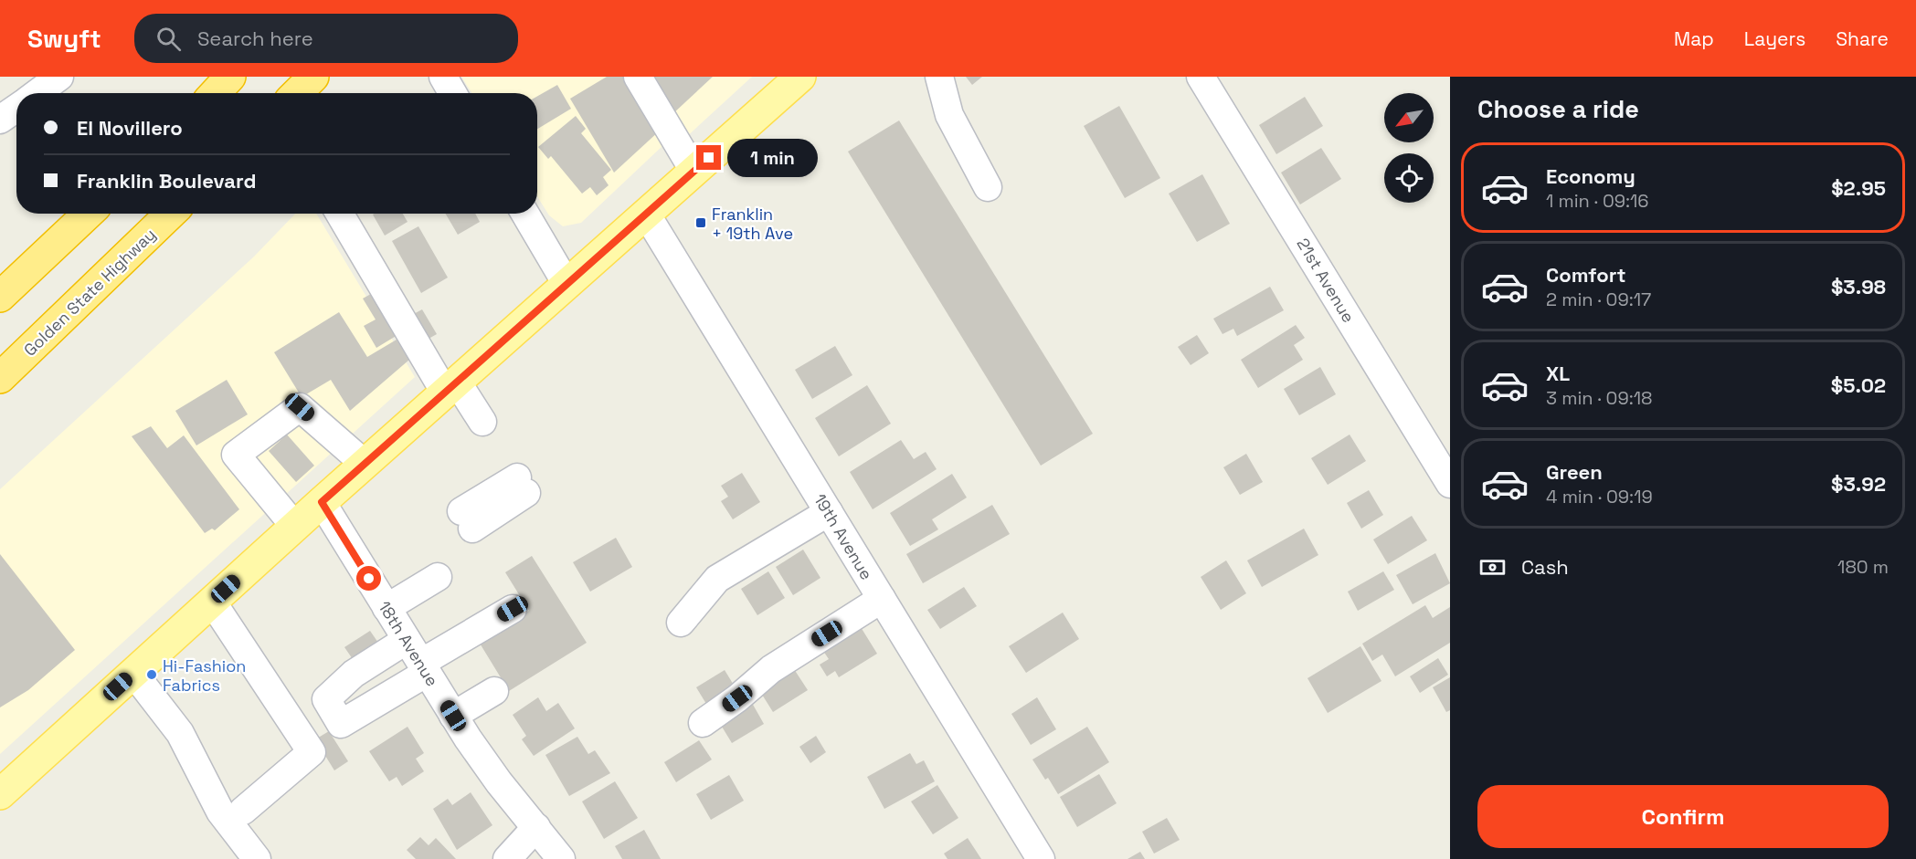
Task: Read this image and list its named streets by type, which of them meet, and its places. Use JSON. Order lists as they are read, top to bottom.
{
  "streets": {
    "highway": ["Golden State Highway"],
    "street": ["21st Avenue", "19th Avenue", "18th Avenue"]
  },
  "places": {
    "transit": ["Franklin + 19th Ave"],
    "other": ["Hi-Fashion Fabrics"]
  },
  "north": "bottom left",
  "page": {
    "header": "Swyft",
    "search": "Search here",
    "nav": ["Map", "Layers", "Share"],
    "heading": "Choose a ride",
    "banner": ["El Novillero", "Franklin Boulevard"],
    "bubble": "1 min",
    "list": [
      {
        "name": "Economy",
        "note": "1 min · 09:16",
        "value": "$2.95"
      },
      {
        "name": "Comfort",
        "note": "2 min · 09:17",
        "value": "$3.98"
      },
      {
        "name": "XL",
        "note": "3 min · 09:18",
        "value": "$5.02"
      },
      {
        "name": "Green",
        "note": "4 min · 09:19",
        "value": "$3.92"
      }
    ],
    "pay": ["Cash", "180 m"],
    "buttons": "Confirm"
  }
}
